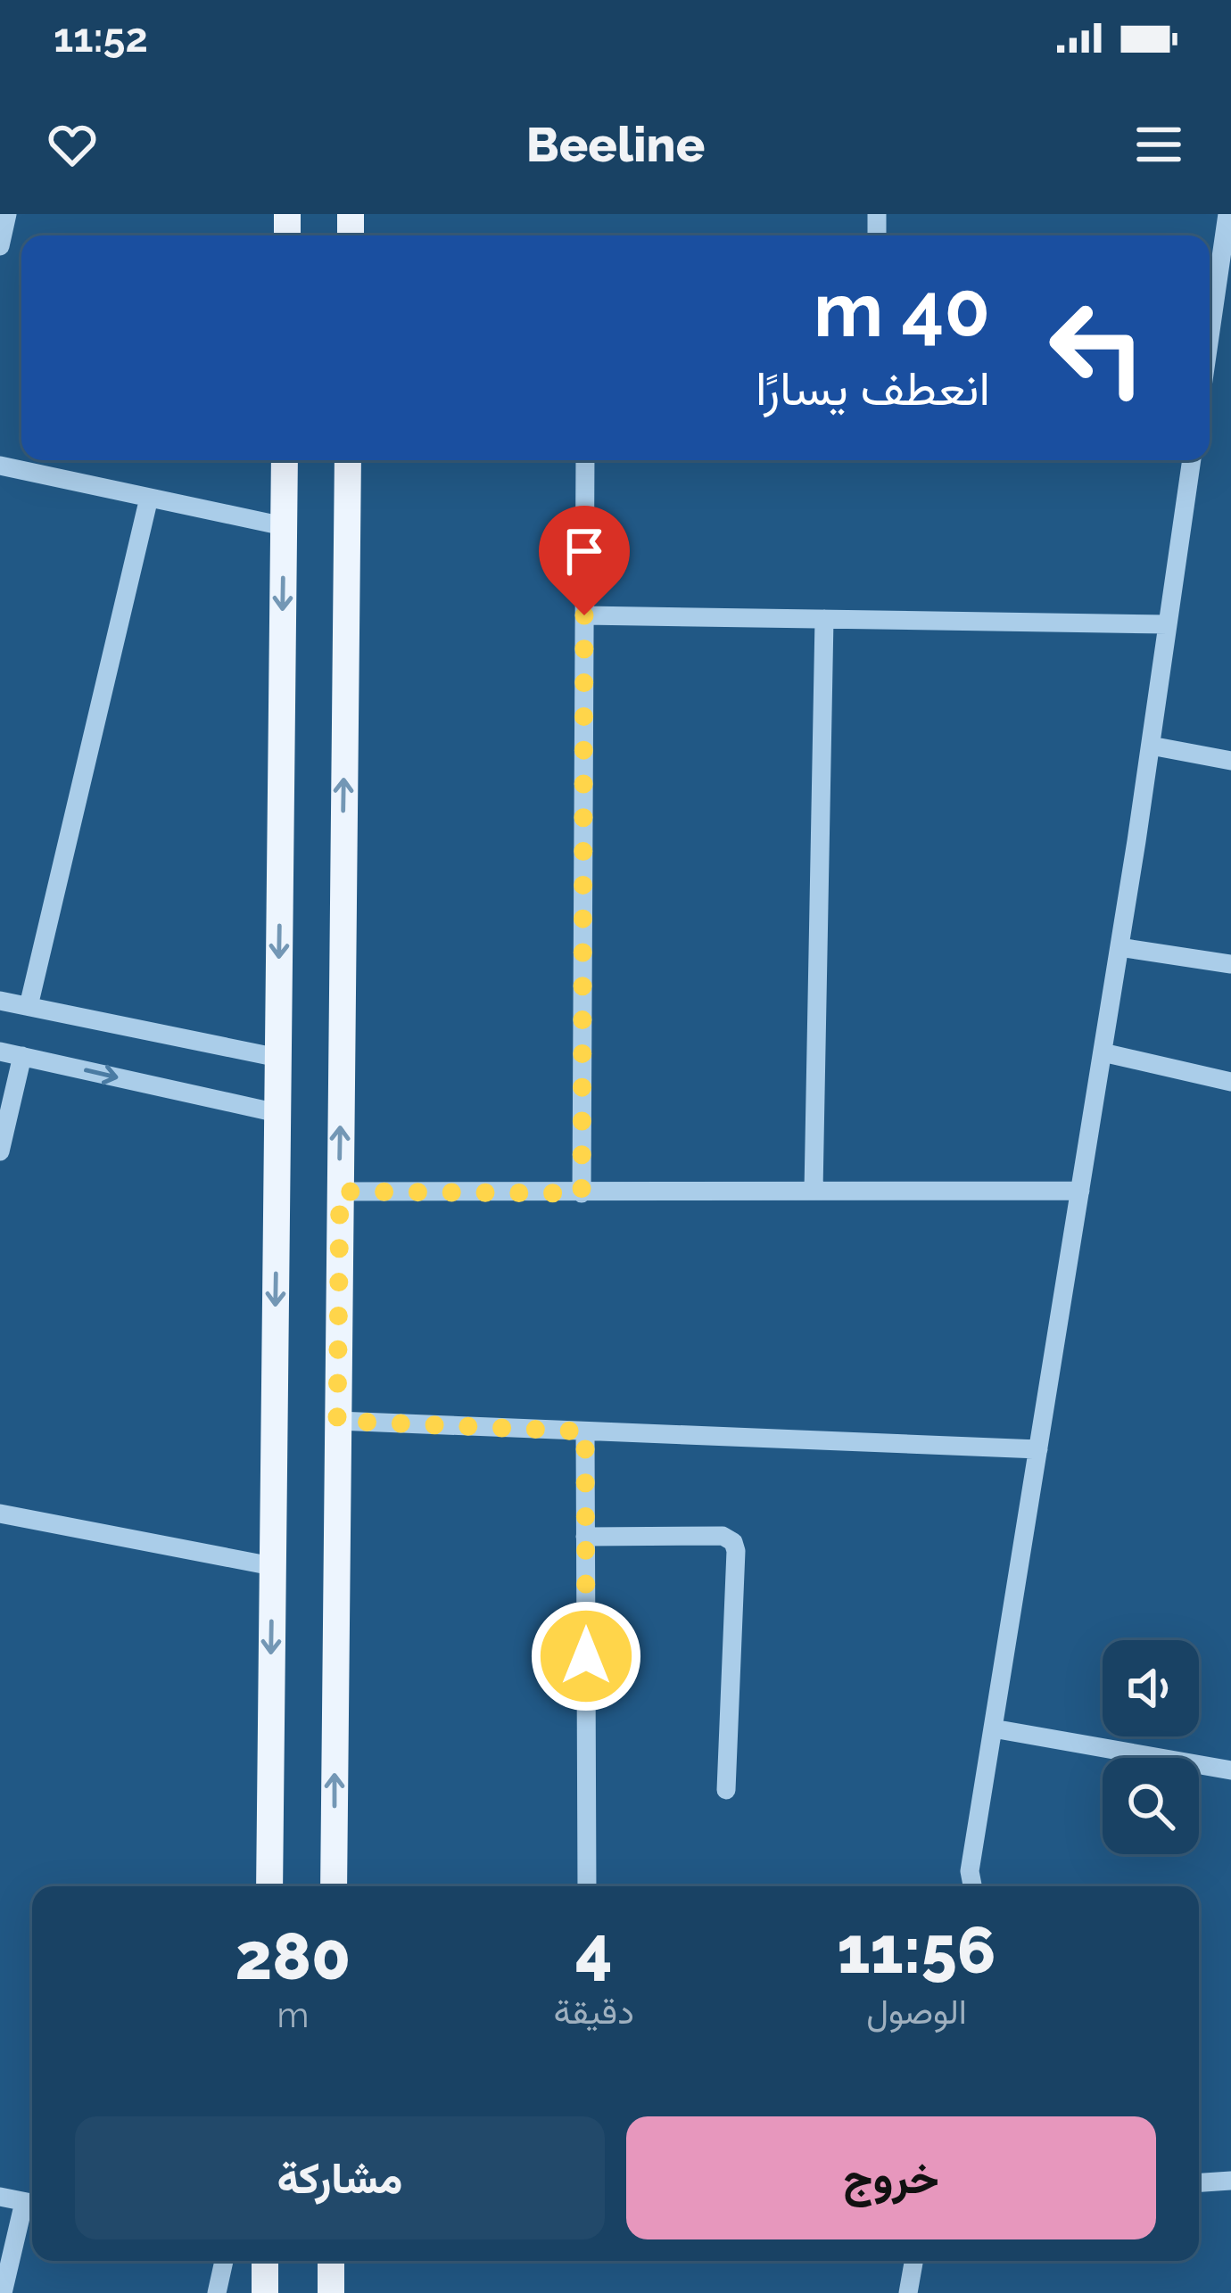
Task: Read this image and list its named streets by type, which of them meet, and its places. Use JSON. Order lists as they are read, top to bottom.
{
  "page": {
    "status": "11:52",
    "header": "Beeline",
    "turn": ["40 m", "انعطف يسارًا"],
    "eta": [
      "11:56",
      "الوصول",
      "4",
      "دقيقة",
      "280",
      "m"
    ],
    "buttons": ["خروج", "مشاركة"]
  }
}
